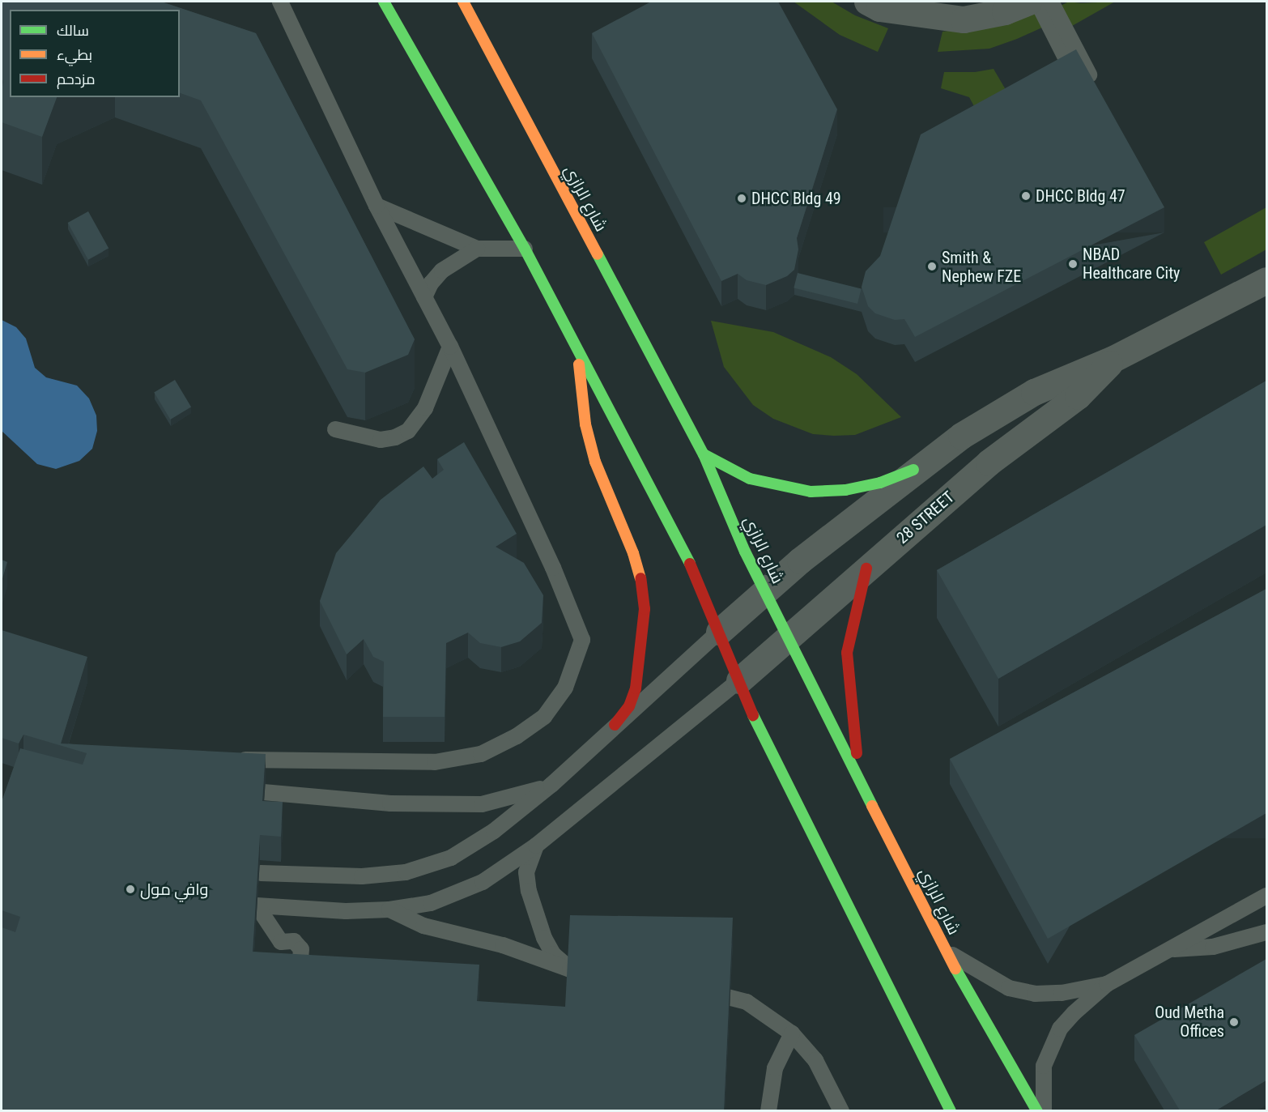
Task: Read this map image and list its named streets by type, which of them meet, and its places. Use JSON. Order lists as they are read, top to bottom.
{
  "streets": {
    "street": ["شارع الرازي", "28 STREET"]
  },
  "crossings": [
    ["شارع الرازي", "28 STREET"]
  ],
  "places": [
    "DHCC Bldg 47",
    "DHCC Bldg 49",
    "NBAD Healthcare City",
    "Smith & Nephew FZE",
    "وافي مول",
    "Oud Metha Offices"
  ],
  "legend": ["سالك", "بطيء", "مزدحم"]
}
